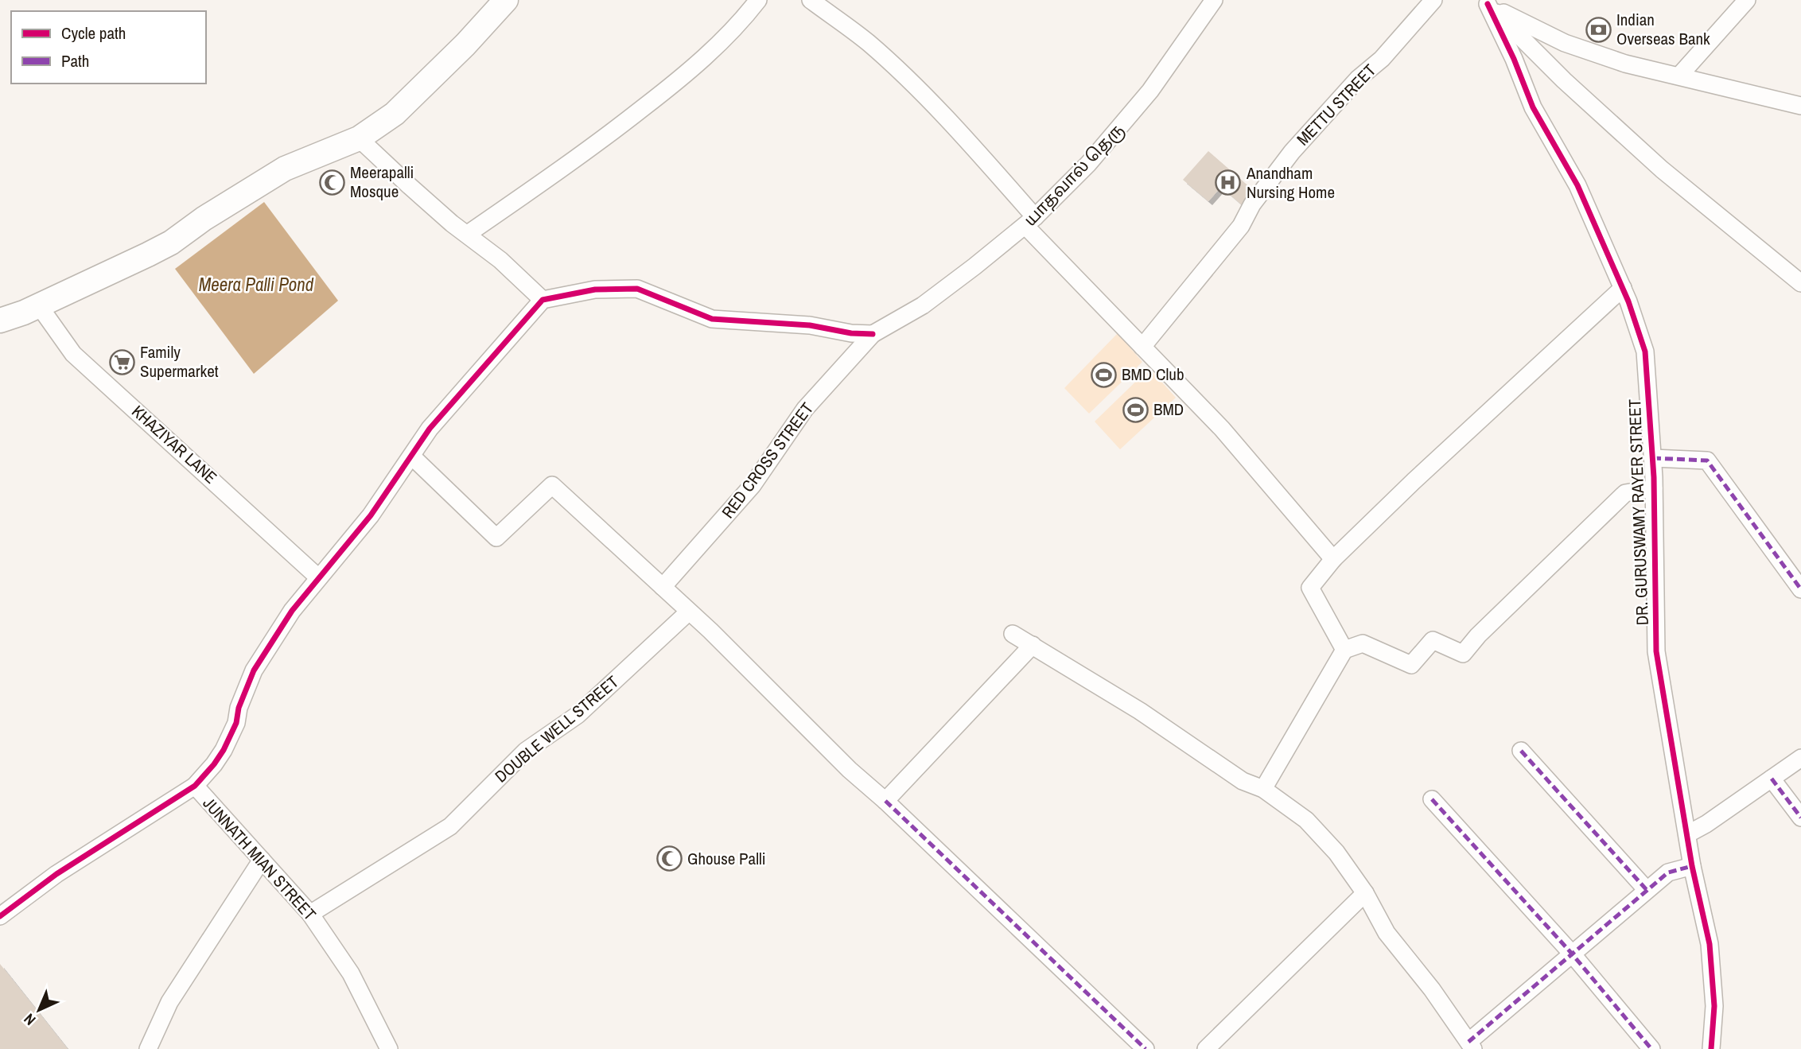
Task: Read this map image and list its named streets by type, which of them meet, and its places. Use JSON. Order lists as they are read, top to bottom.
{
  "streets": {
    "street": [
      "METTU STREET",
      "யாதவால் தெரு",
      "KHAZIYAR LANE",
      "RED CROSS STREET",
      "DR. GURUSWAMY RAYER STREET",
      "DOUBLE WELL STREET",
      "JUNNATH MIAN STREET"
    ]
  },
  "crossings": [
    ["யாதவால் தெரு", "RED CROSS STREET"],
    ["DOUBLE WELL STREET", "JUNNATH MIAN STREET"]
  ],
  "water": ["Meera Palli Pond"],
  "places": {
    "bank": ["Indian Overseas Bank"],
    "mosque": ["Meerapalli Mosque", "Ghouse Palli"],
    "hospital": ["Anandham Nursing Home"],
    "supermarket": ["Family Supermarket"],
    "sports": ["BMD Club", "BMD"]
  },
  "legend": ["Cycle path", "Path"],
  "north": "bottom left"
}
